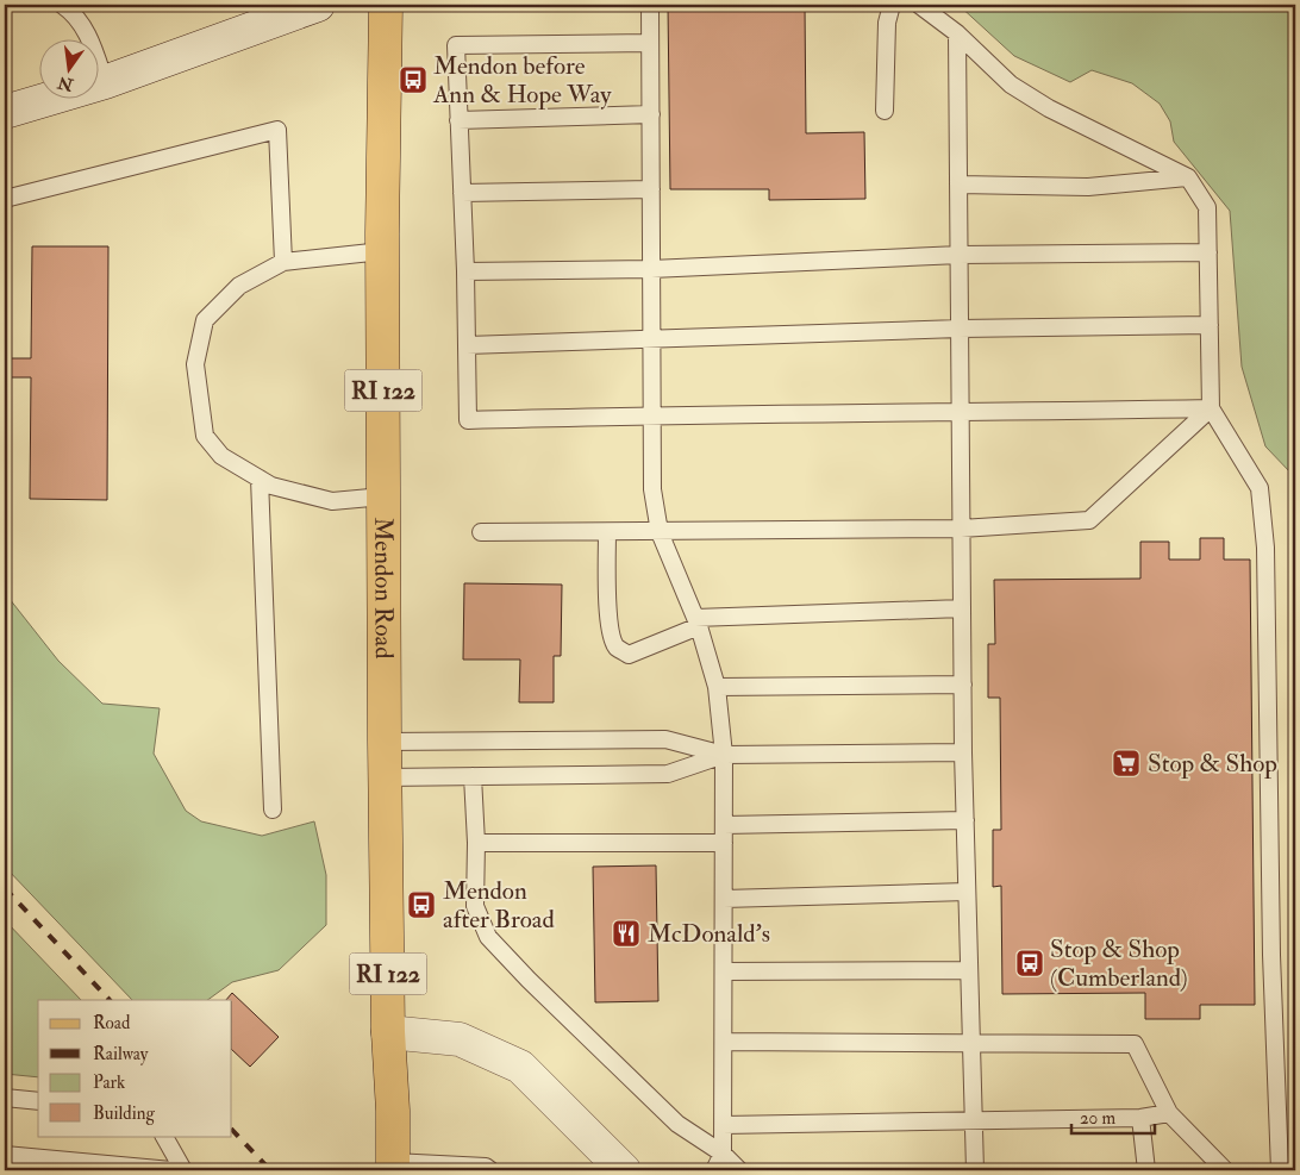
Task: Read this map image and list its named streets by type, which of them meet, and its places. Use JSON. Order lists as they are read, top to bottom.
{
  "streets": {
    "main road": ["RI 122", "Mendon Road"]
  },
  "places": {
    "bus stop": ["Mendon before Ann & Hope Way", "Mendon after Broad", "Stop & Shop (Cumberland)"],
    "supermarket": ["Stop & Shop"],
    "restaurant": ["McDonald's"]
  },
  "legend": [
    "Road",
    "Railway",
    "Park",
    "Building"
  ],
  "scale_bar": "20 m",
  "north": "bottom"
}
